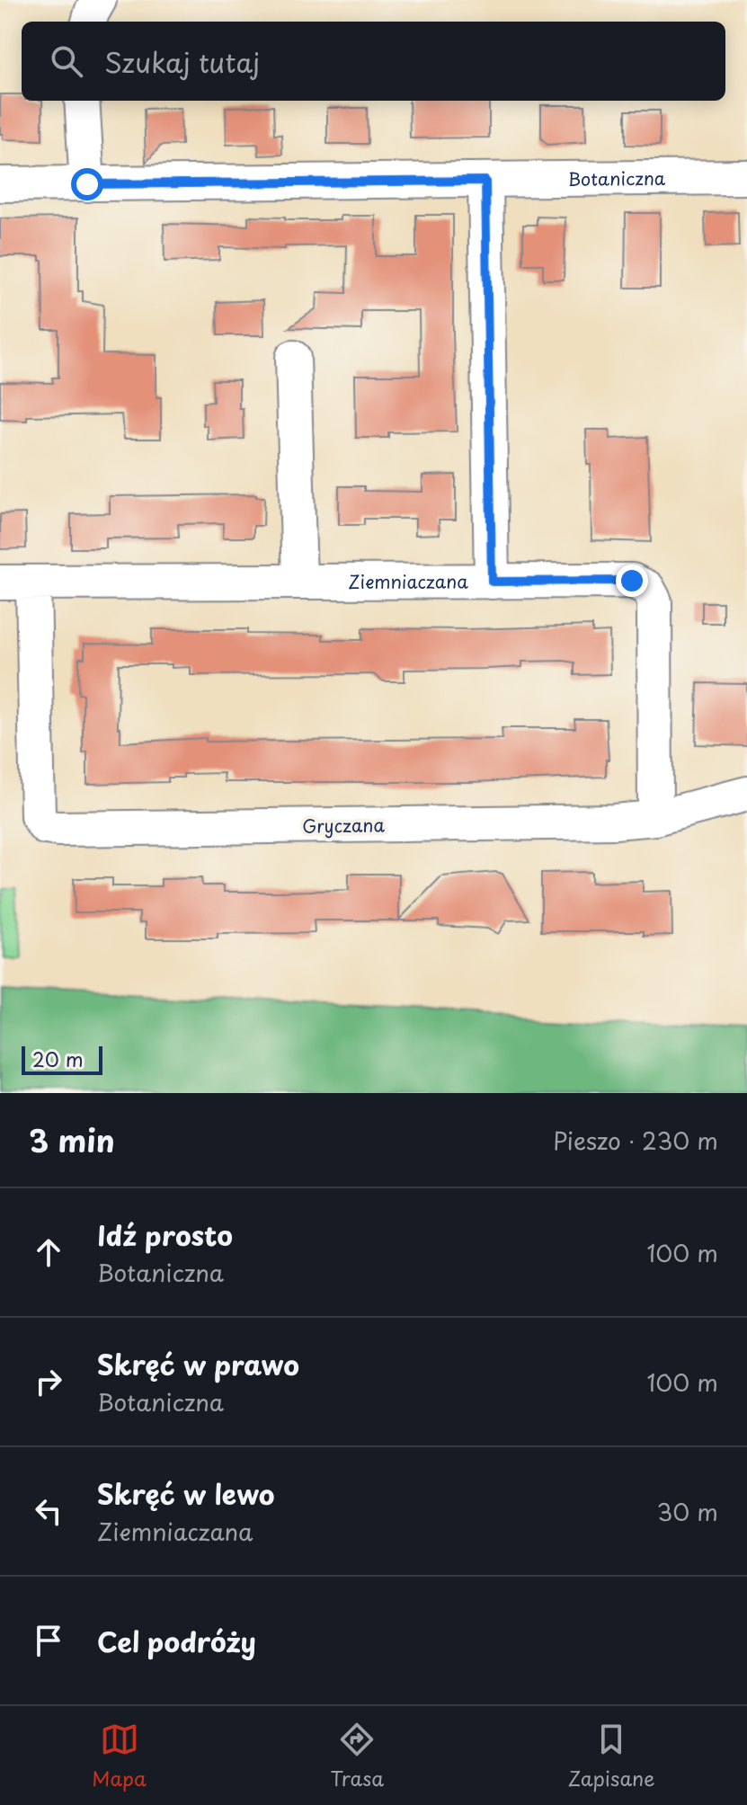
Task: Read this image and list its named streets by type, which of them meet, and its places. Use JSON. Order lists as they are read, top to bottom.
{
  "streets": {
    "street": ["Botaniczna", "Ziemniaczana", "Gryczana"]
  },
  "crossings": [
    ["Ziemniaczana", "Gryczana"]
  ],
  "scale_bar": "20 m",
  "page": {
    "search": "Szukaj tutaj",
    "scale": "20 m",
    "heading": ["3 min", "Pieszo · 230 m"],
    "list": [
      ["Idź prosto", "Botaniczna", "100 m"],
      ["Skręć w prawo", "Botaniczna", "100 m"],
      ["Skręć w lewo", "Ziemniaczana", "30 m"],
      "Cel podróży"
    ],
    "nav": ["Mapa", "Trasa", "Zapisane"]
  }
}
